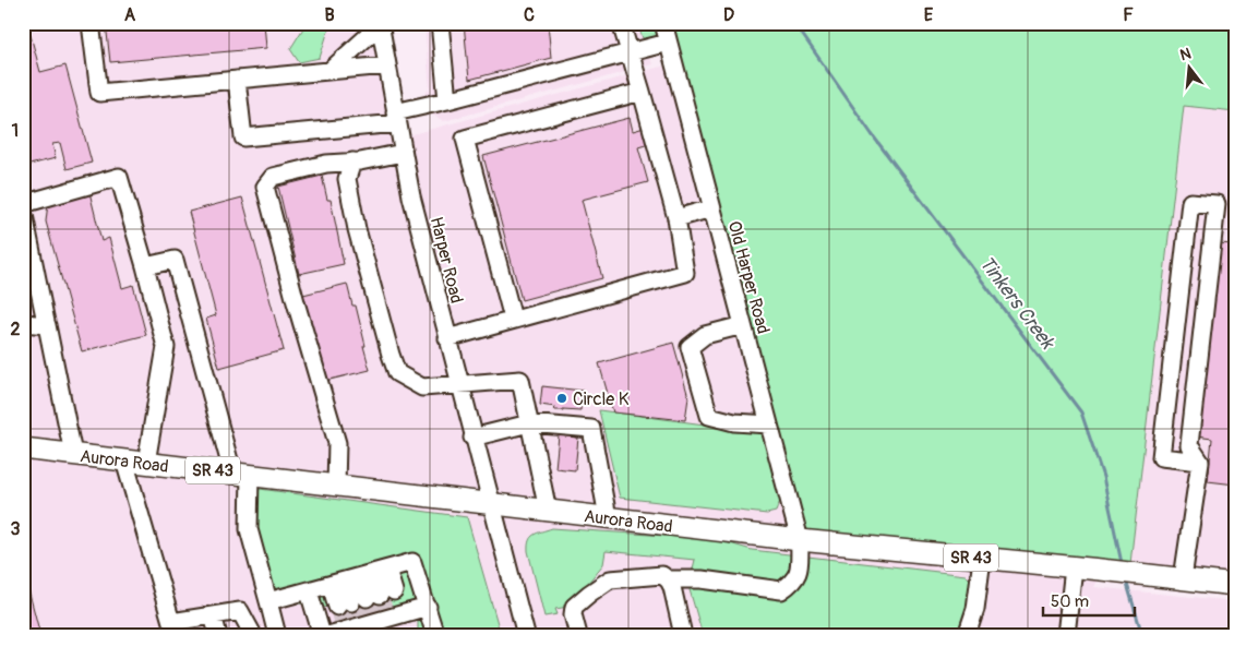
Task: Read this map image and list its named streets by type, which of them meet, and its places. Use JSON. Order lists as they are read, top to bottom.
{
  "streets": {
    "main road": ["Aurora Road", "SR 43"],
    "street": ["Harper Road", "Old Harper Road"]
  },
  "crossings": [
    ["Harper Road", "Aurora Road"],
    ["Old Harper Road", "Aurora Road"]
  ],
  "water": ["Tinkers Creek"],
  "places": ["Circle K"],
  "scale_bar": "50 m",
  "north": "top",
  "grid": {
    "columns": [
      "A",
      "B",
      "C",
      "D",
      "E",
      "F"
    ],
    "rows": ["1", "2", "3"]
  }
}
